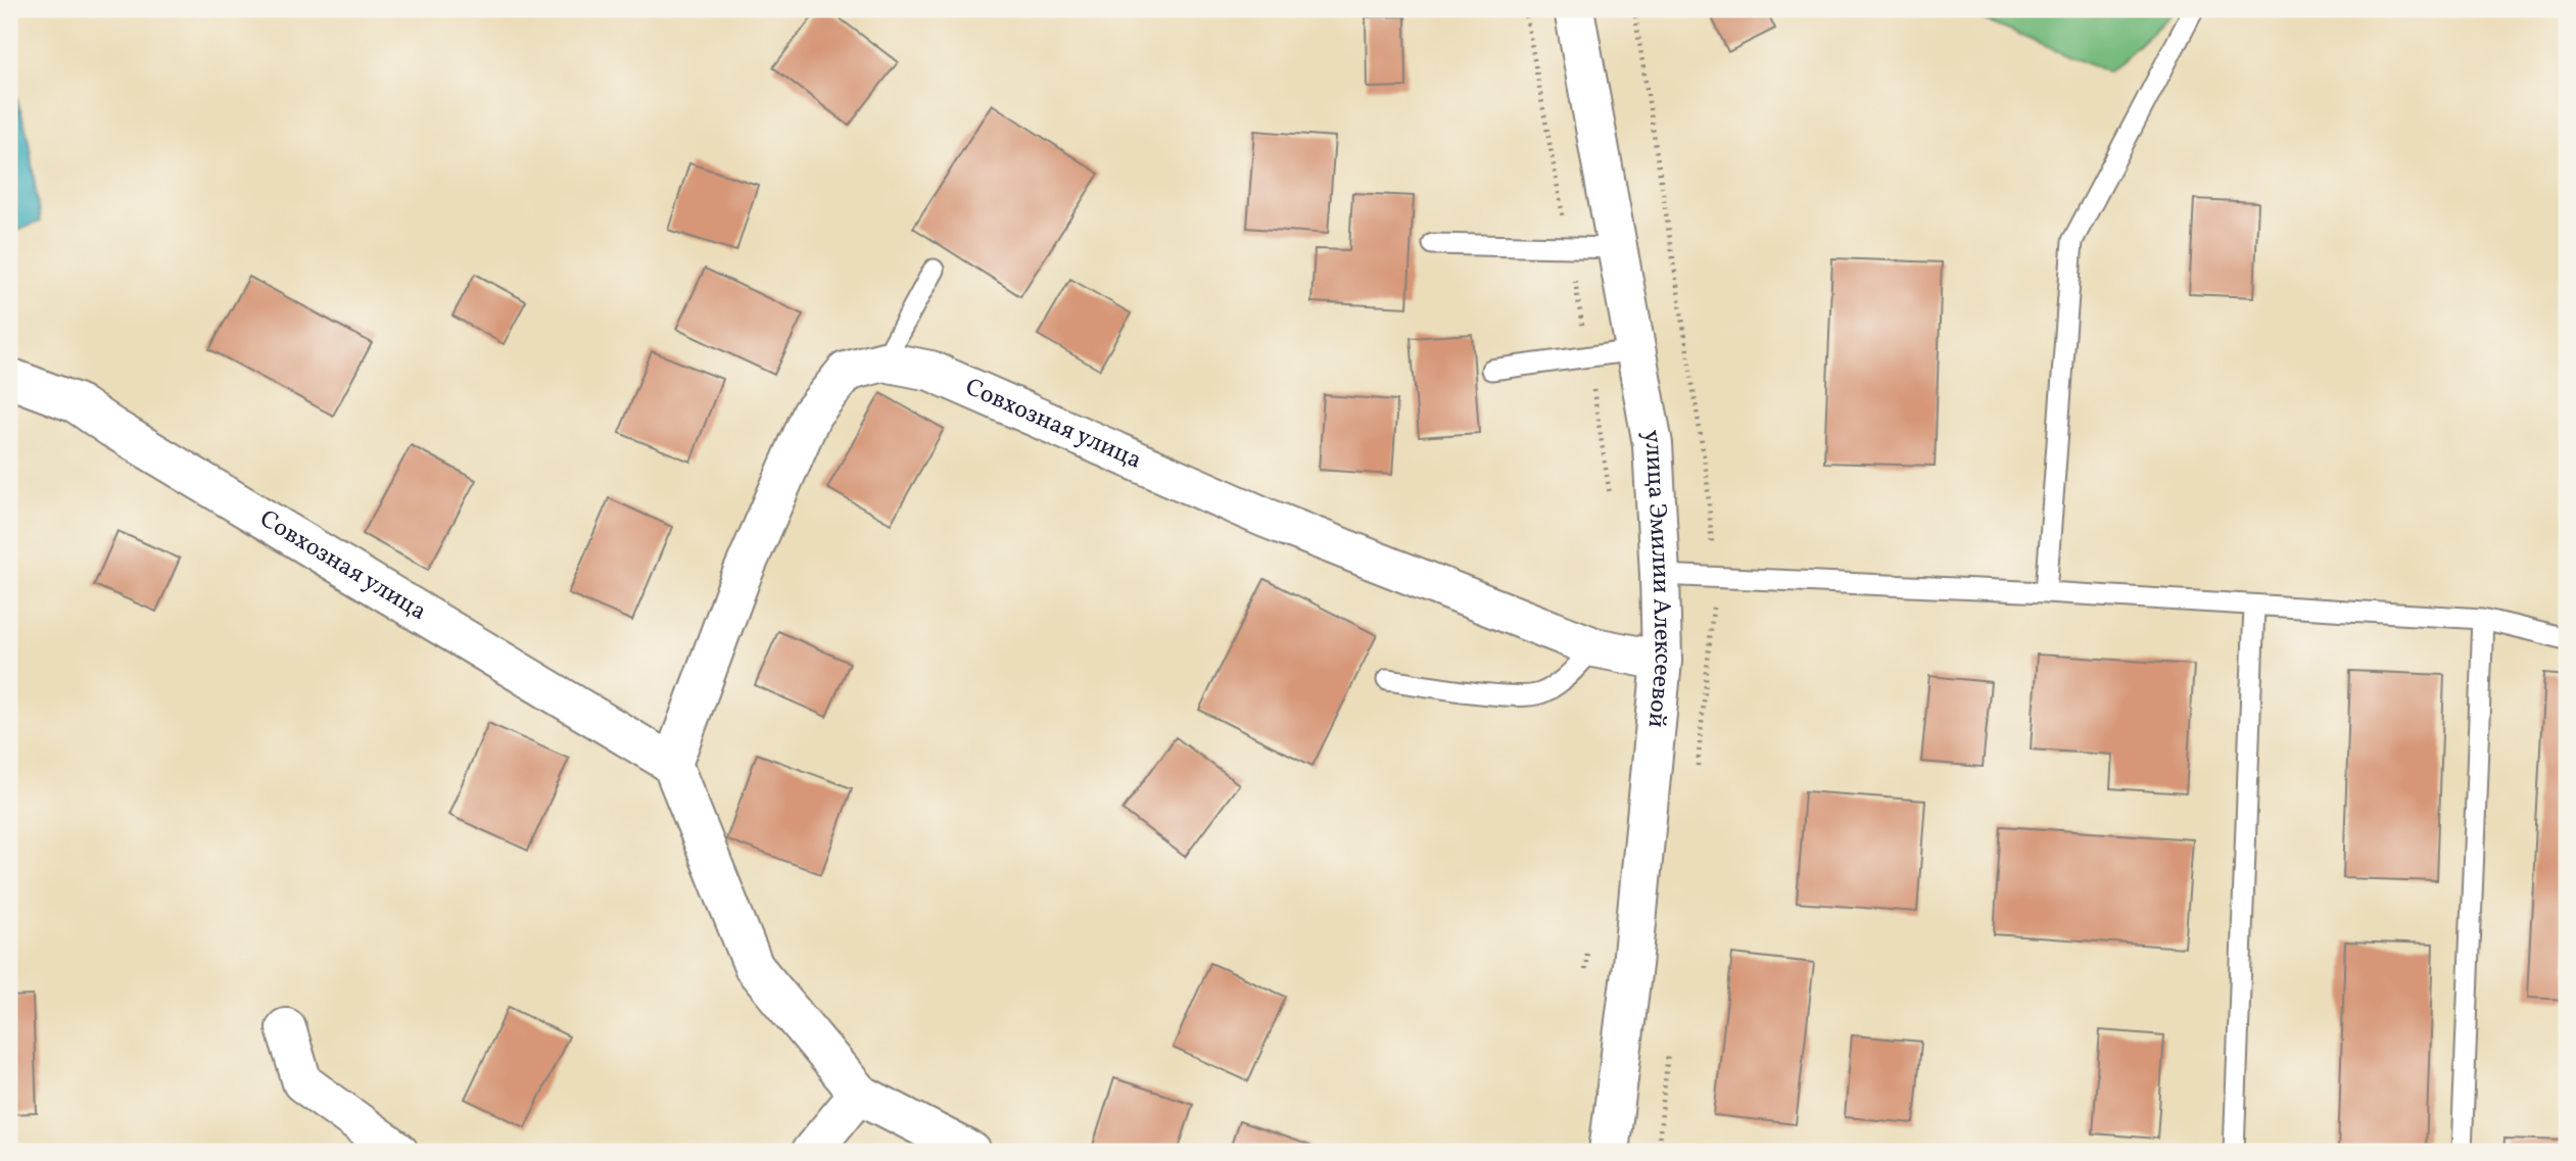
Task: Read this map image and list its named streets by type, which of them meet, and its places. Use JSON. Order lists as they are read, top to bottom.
{
  "streets": {
    "street": ["Совхозная улица", "улица Эмилии Алексеевой"]
  },
  "crossings": [
    ["Совхозная улица", "улица Эмилии Алексеевой"]
  ]
}
